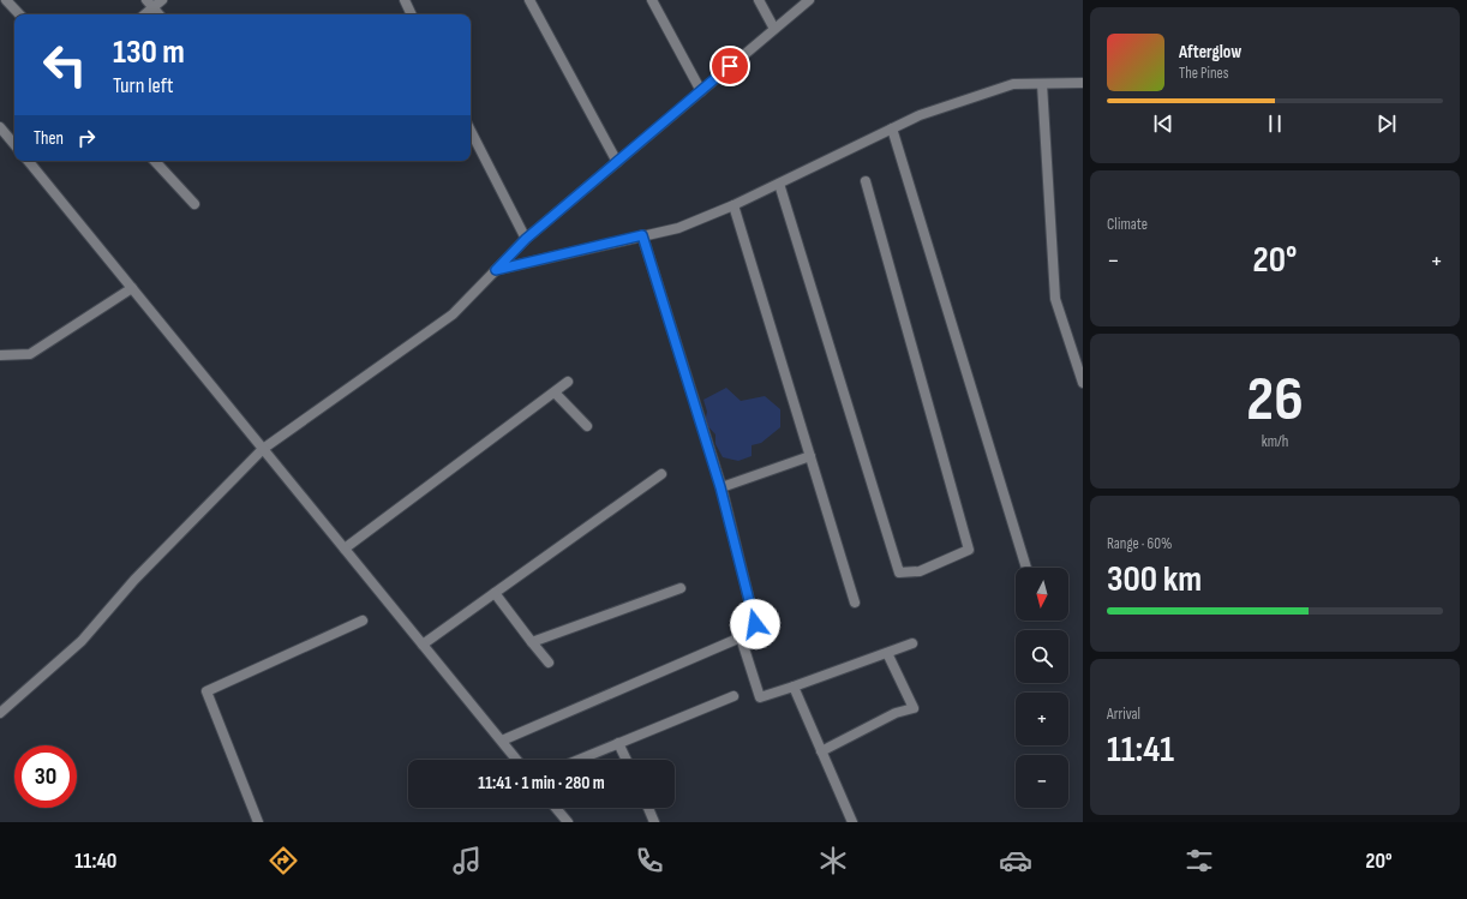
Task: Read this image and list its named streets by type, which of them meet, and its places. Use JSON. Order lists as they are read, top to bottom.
{
  "north": "bottom",
  "page": {
    "turn": ["130 m", "Turn left"],
    "song": ["Afterglow", "The Pines"],
    "then": "Then",
    "tile": [
      "Climate",
      ["26", "km/h"],
      ["Range · 60%", "300 km"],
      ["Arrival", "11:41"]
    ],
    "heat": ["−", "20°", "+"],
    "map_buttons": ["+", "−"],
    "limit": "30",
    "trip": "11:41 · 1 min · 280 m",
    "tabs": ["11:40", "20°"]
  }
}
